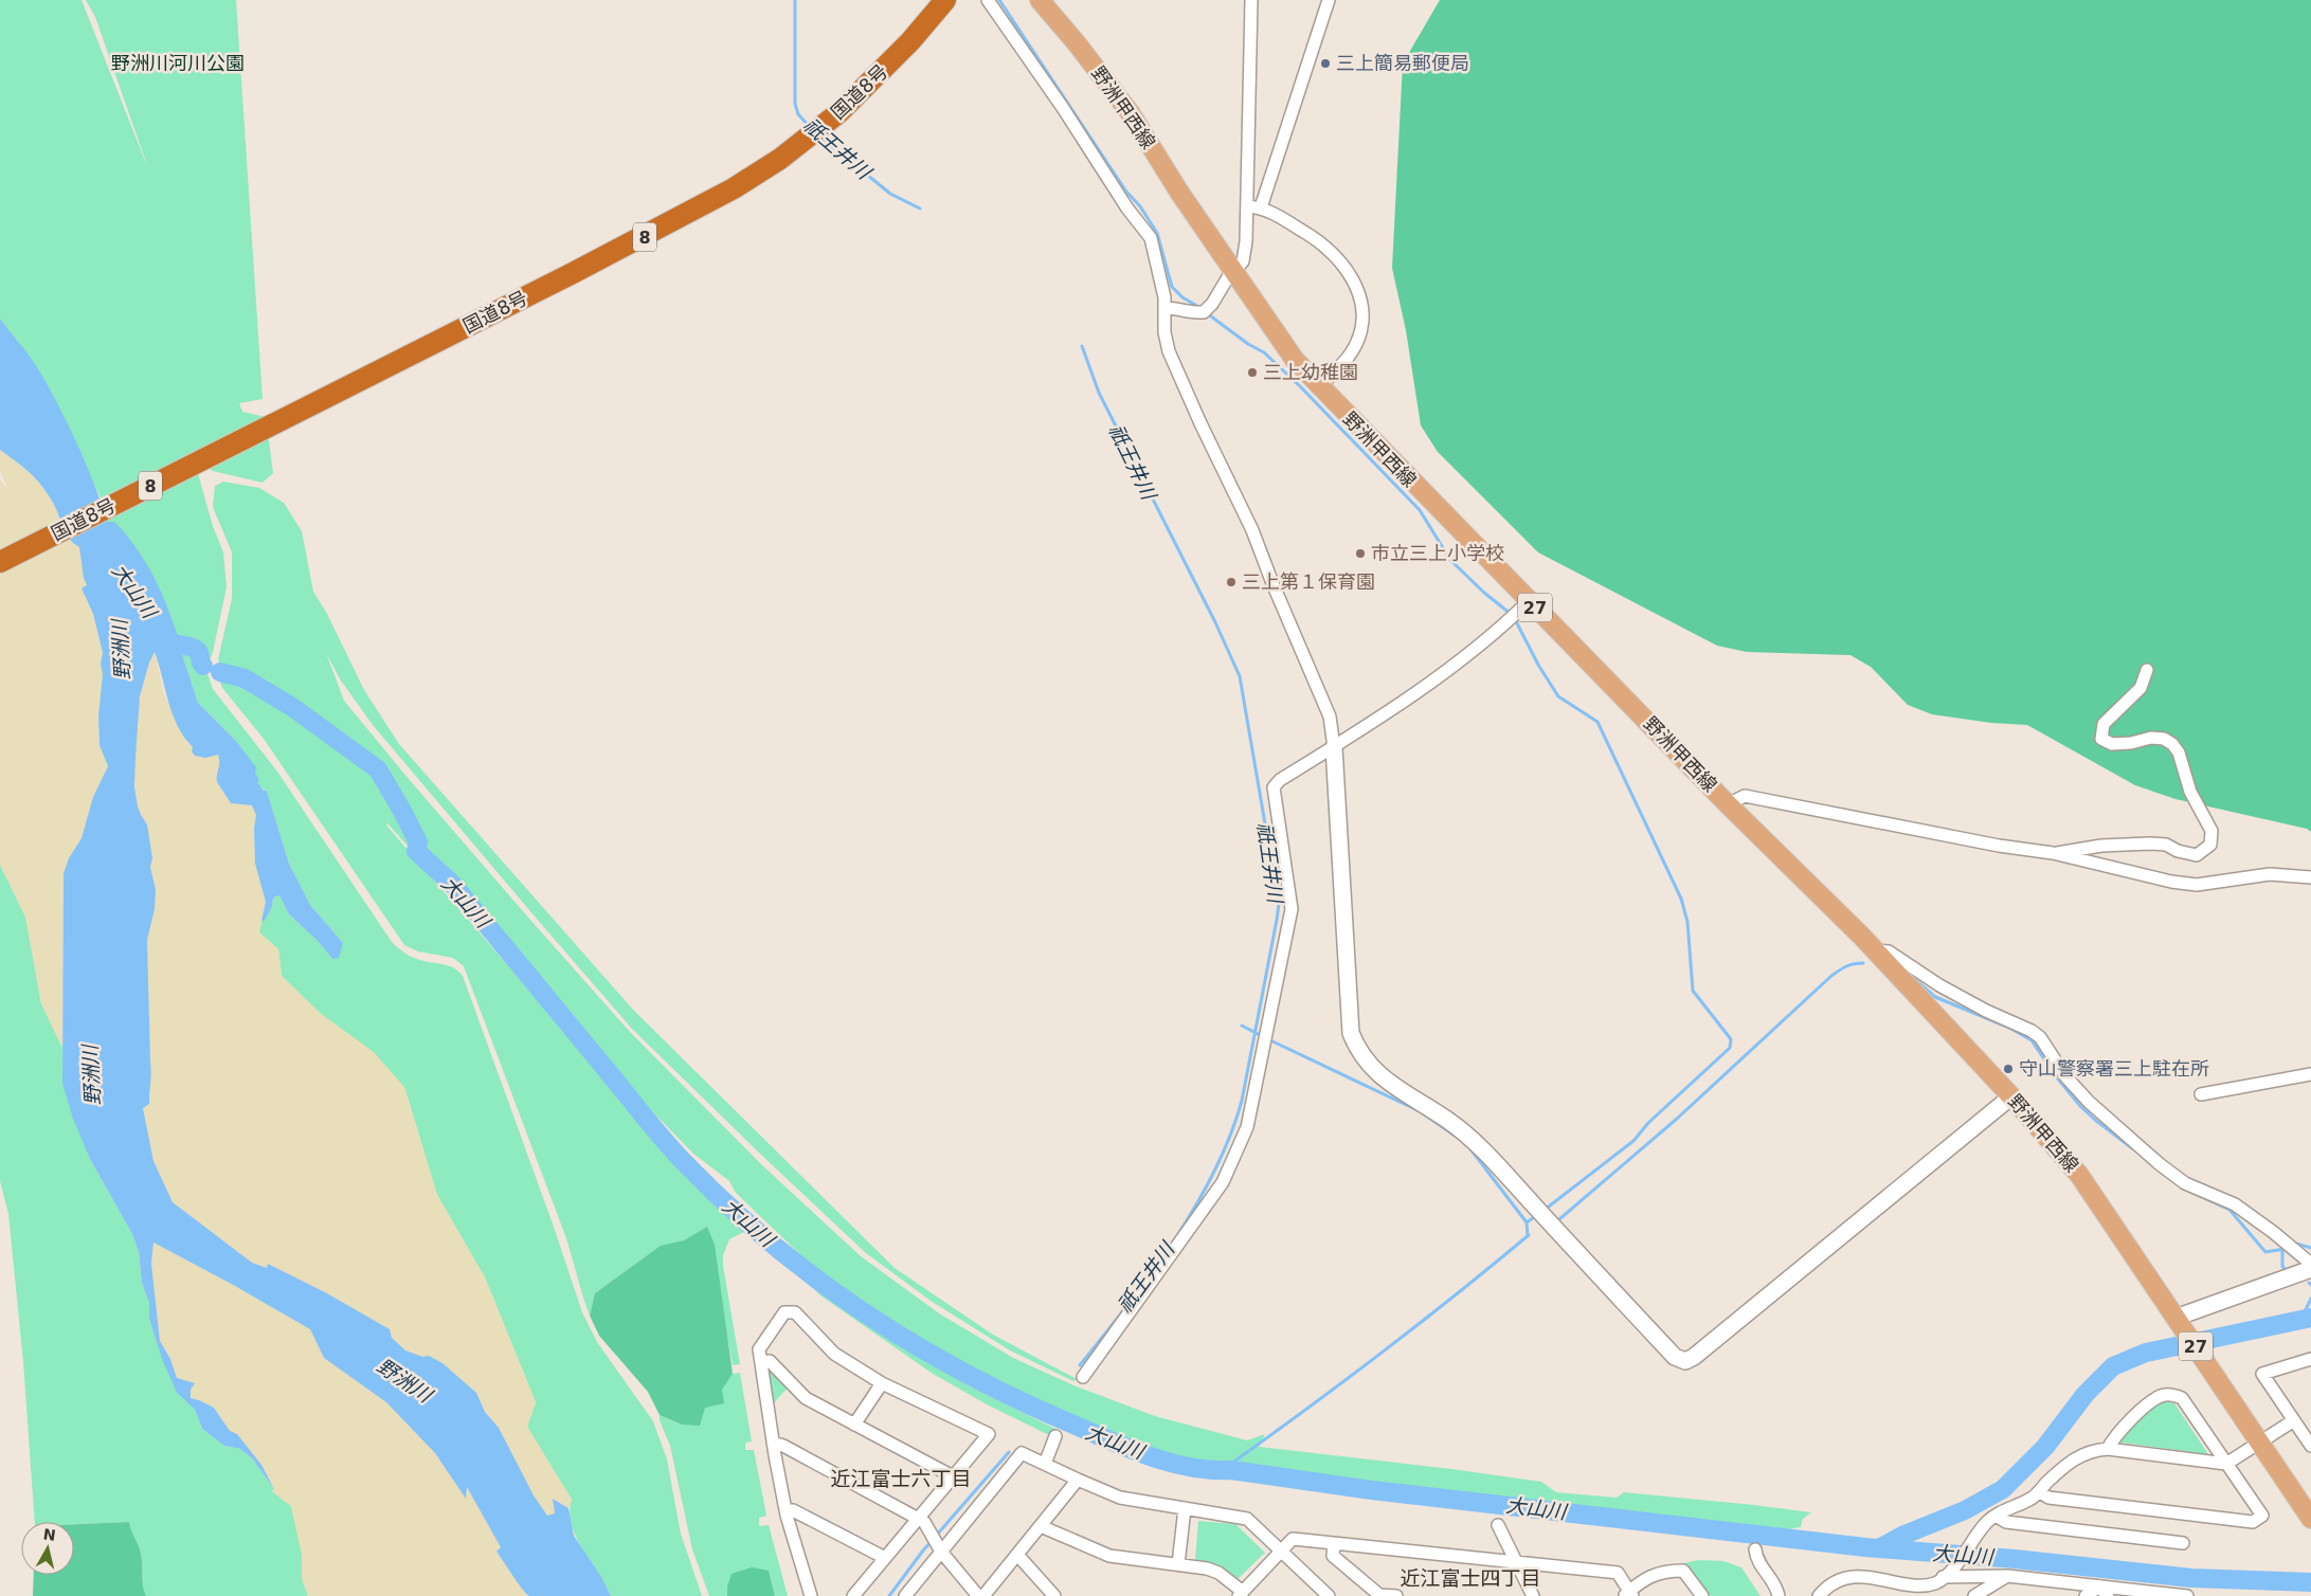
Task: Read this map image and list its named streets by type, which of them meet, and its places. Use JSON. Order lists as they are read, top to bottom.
{
  "streets": {
    "highway": ["国道8号", "8"],
    "main road": ["野洲甲西線", "27"]
  },
  "districts": ["近江富士六丁目", "近江富士四丁目"],
  "water": ["祇王井川", "大山川", "野洲川"],
  "parks": ["野洲川河川公園"],
  "places": [
    "三上簡易郵便局",
    "三上幼稚園",
    "市立三上小学校",
    "三上第１保育園",
    "守山警察署三上駐在所"
  ],
  "north": "top"
}
